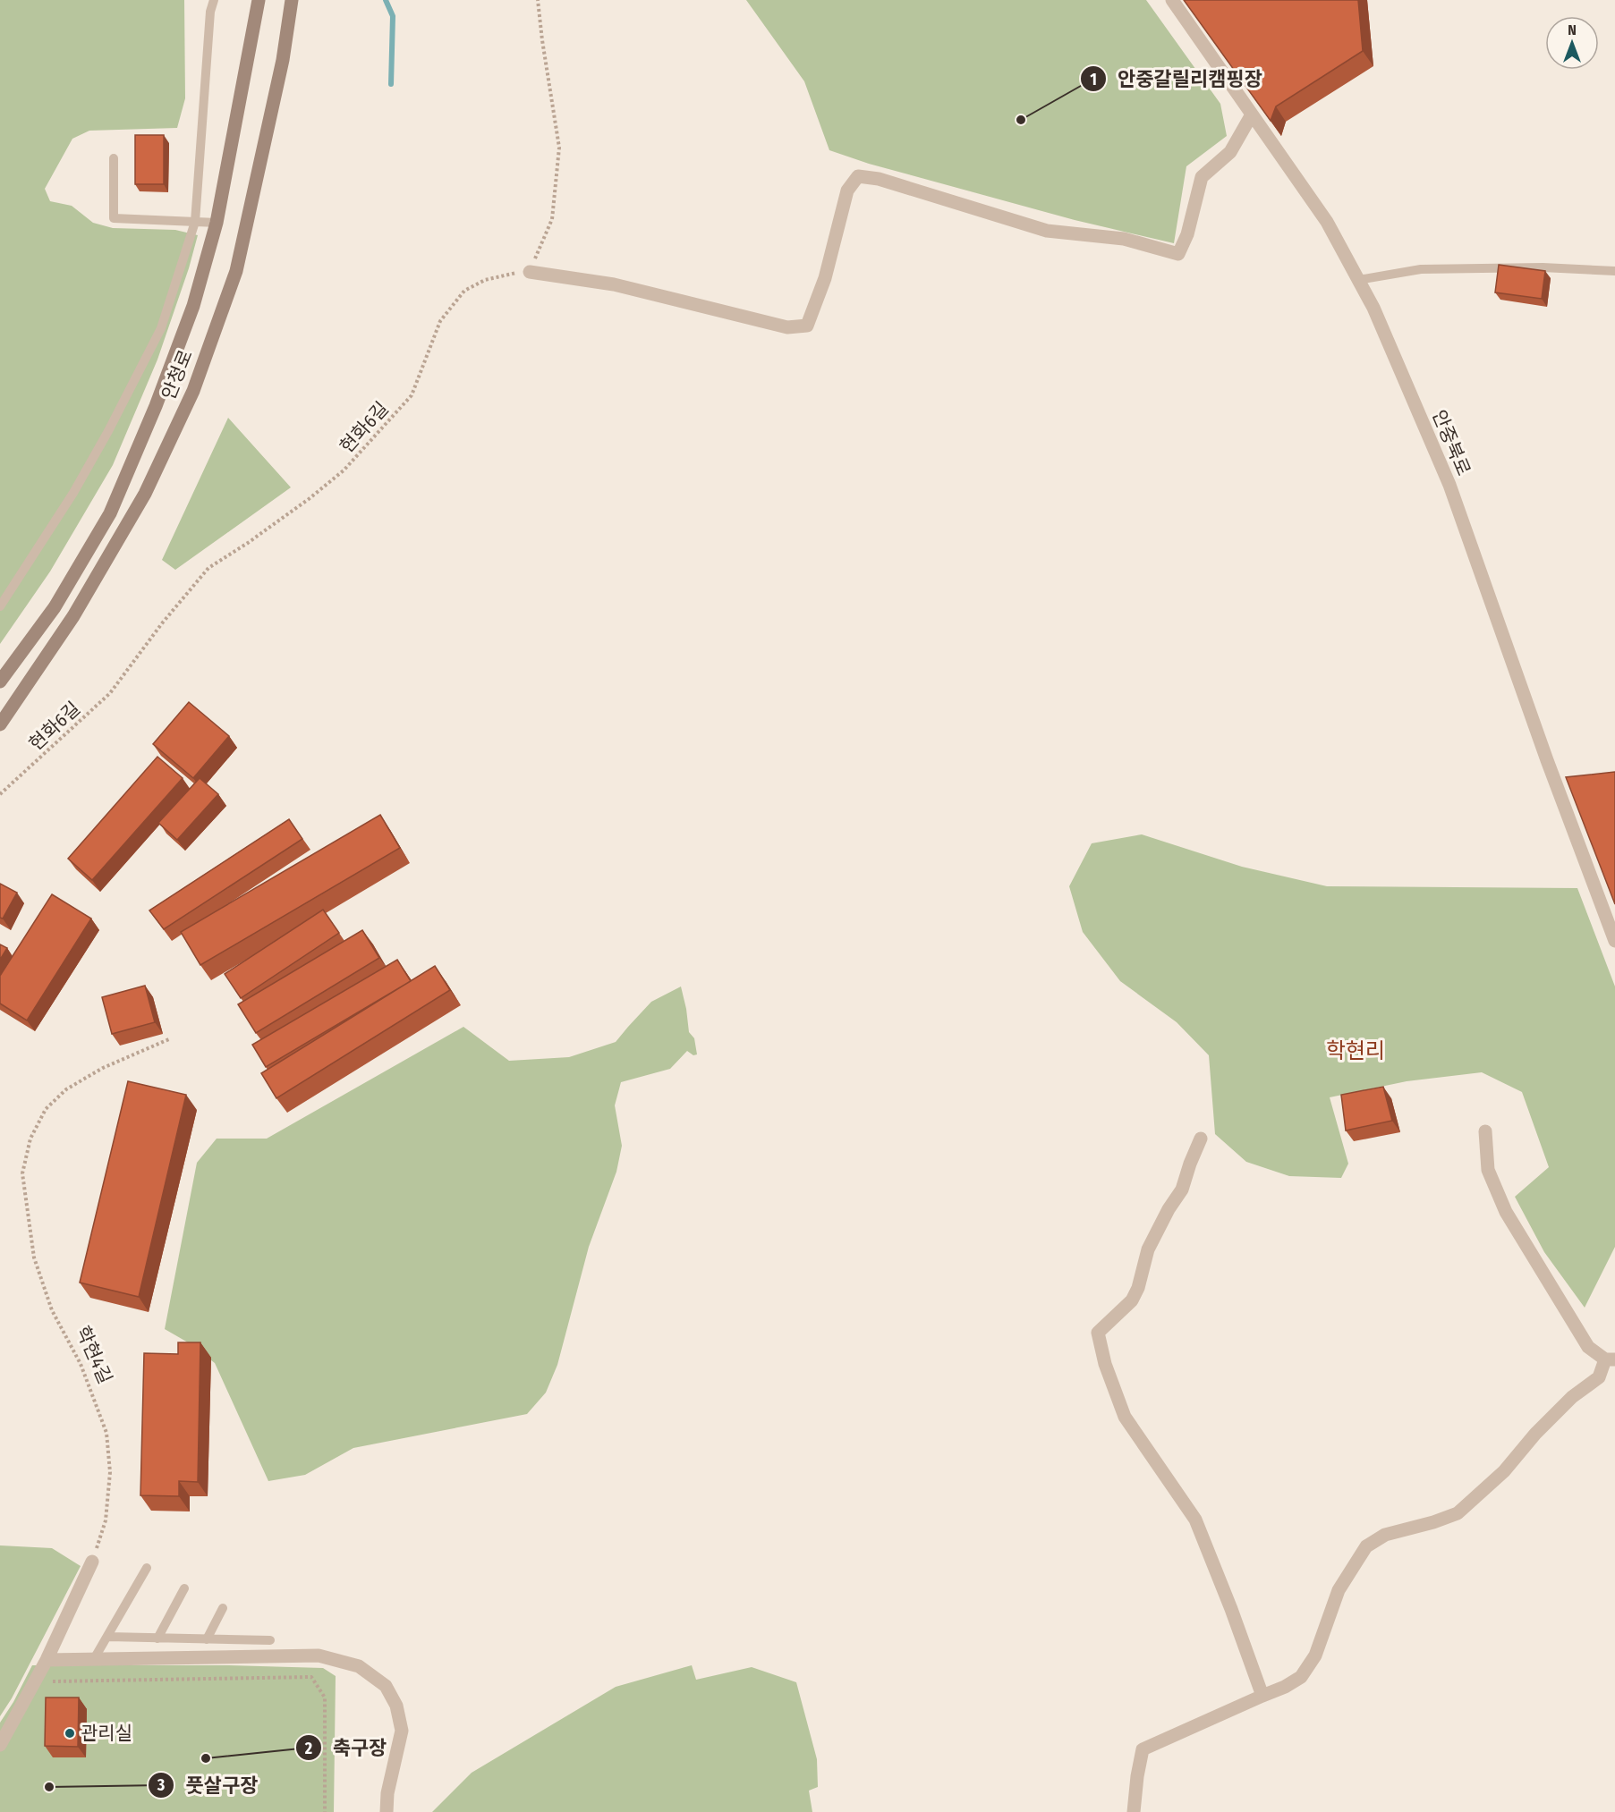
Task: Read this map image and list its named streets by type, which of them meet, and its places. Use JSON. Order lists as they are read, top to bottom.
{
  "streets": {
    "street": ["안청로", "안중북로"],
    "path": ["현화6길", "학현4길"]
  },
  "districts": ["학현리"],
  "places": [
    "안중갈릴리캠핑장",
    "관리실",
    "축구장",
    "풋살구장"
  ],
  "north": "top"
}
